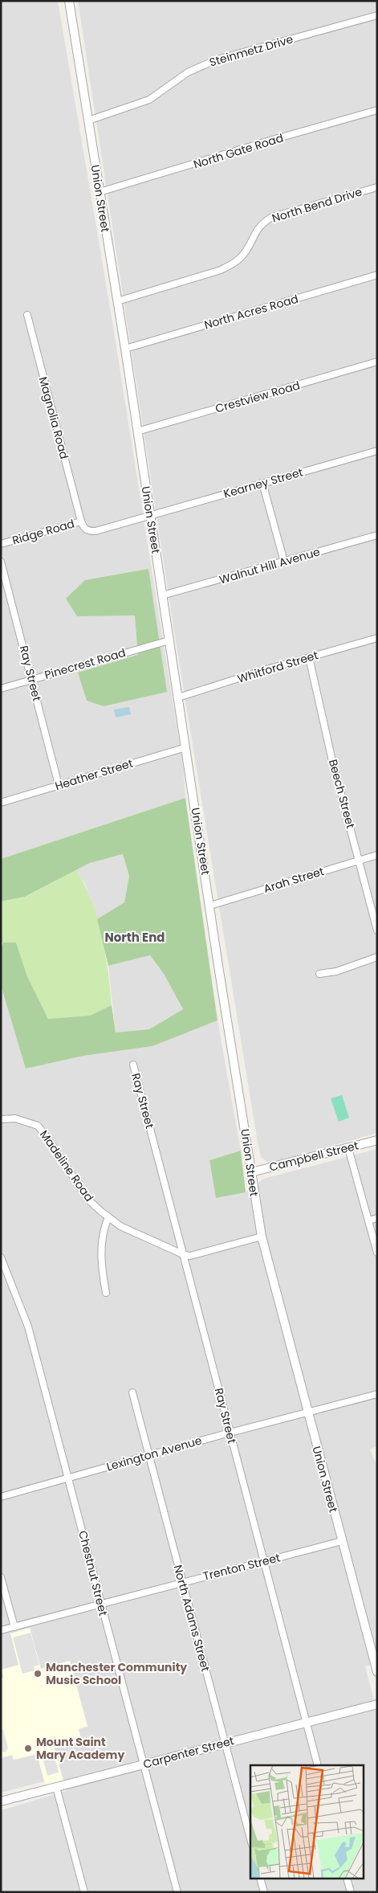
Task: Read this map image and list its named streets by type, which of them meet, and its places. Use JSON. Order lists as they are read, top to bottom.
{
  "streets": {
    "street": [
      "Steinmetz Drive",
      "North Gate Road",
      "Union Street",
      "North Bend Drive",
      "North Acres Road",
      "Crestview Road",
      "Magnolia Road",
      "Kearney Street",
      "Ridge Road",
      "Walnut Hill Avenue",
      "Pinecrest Road",
      "Whitford Street",
      "Ray Street",
      "Heather Street",
      "Beech Street",
      "Arah Street",
      "Campbell Street",
      "Madeline Road",
      "Lexington Avenue",
      "Trenton Street",
      "Chestnut Street",
      "North Adams Street",
      "Carpenter Street"
    ]
  },
  "crossings": [
    ["Steinmetz Drive", "Union Street"],
    ["North Gate Road", "Union Street"],
    ["Union Street", "North Bend Drive"],
    ["Union Street", "North Acres Road"],
    ["Union Street", "Crestview Road"],
    ["Union Street", "Kearney Street"],
    ["Union Street", "Ridge Road"],
    ["Union Street", "Walnut Hill Avenue"],
    ["Union Street", "Pinecrest Road"],
    ["Union Street", "Whitford Street"],
    ["Union Street", "Heather Street"],
    ["Union Street", "Arah Street"],
    ["Union Street", "Campbell Street"],
    ["Union Street", "Madeline Road"],
    ["Union Street", "Lexington Avenue"],
    ["Union Street", "Trenton Street"],
    ["Magnolia Road", "Ridge Road"],
    ["Kearney Street", "Ridge Road"],
    ["Pinecrest Road", "Ray Street"],
    ["Whitford Street", "Beech Street"],
    ["Ray Street", "Heather Street"],
    ["Ray Street", "Madeline Road"],
    ["Ray Street", "Lexington Avenue"],
    ["Ray Street", "Trenton Street"],
    ["Ray Street", "Carpenter Street"],
    ["Beech Street", "Arah Street"],
    ["Lexington Avenue", "Chestnut Street"],
    ["Lexington Avenue", "North Adams Street"],
    ["Trenton Street", "Chestnut Street"],
    ["Trenton Street", "North Adams Street"],
    ["Chestnut Street", "Carpenter Street"],
    ["North Adams Street", "Carpenter Street"]
  ],
  "districts": ["North End"],
  "places": ["Manchester Community Music School", "Mount Saint Mary Academy"]
}
